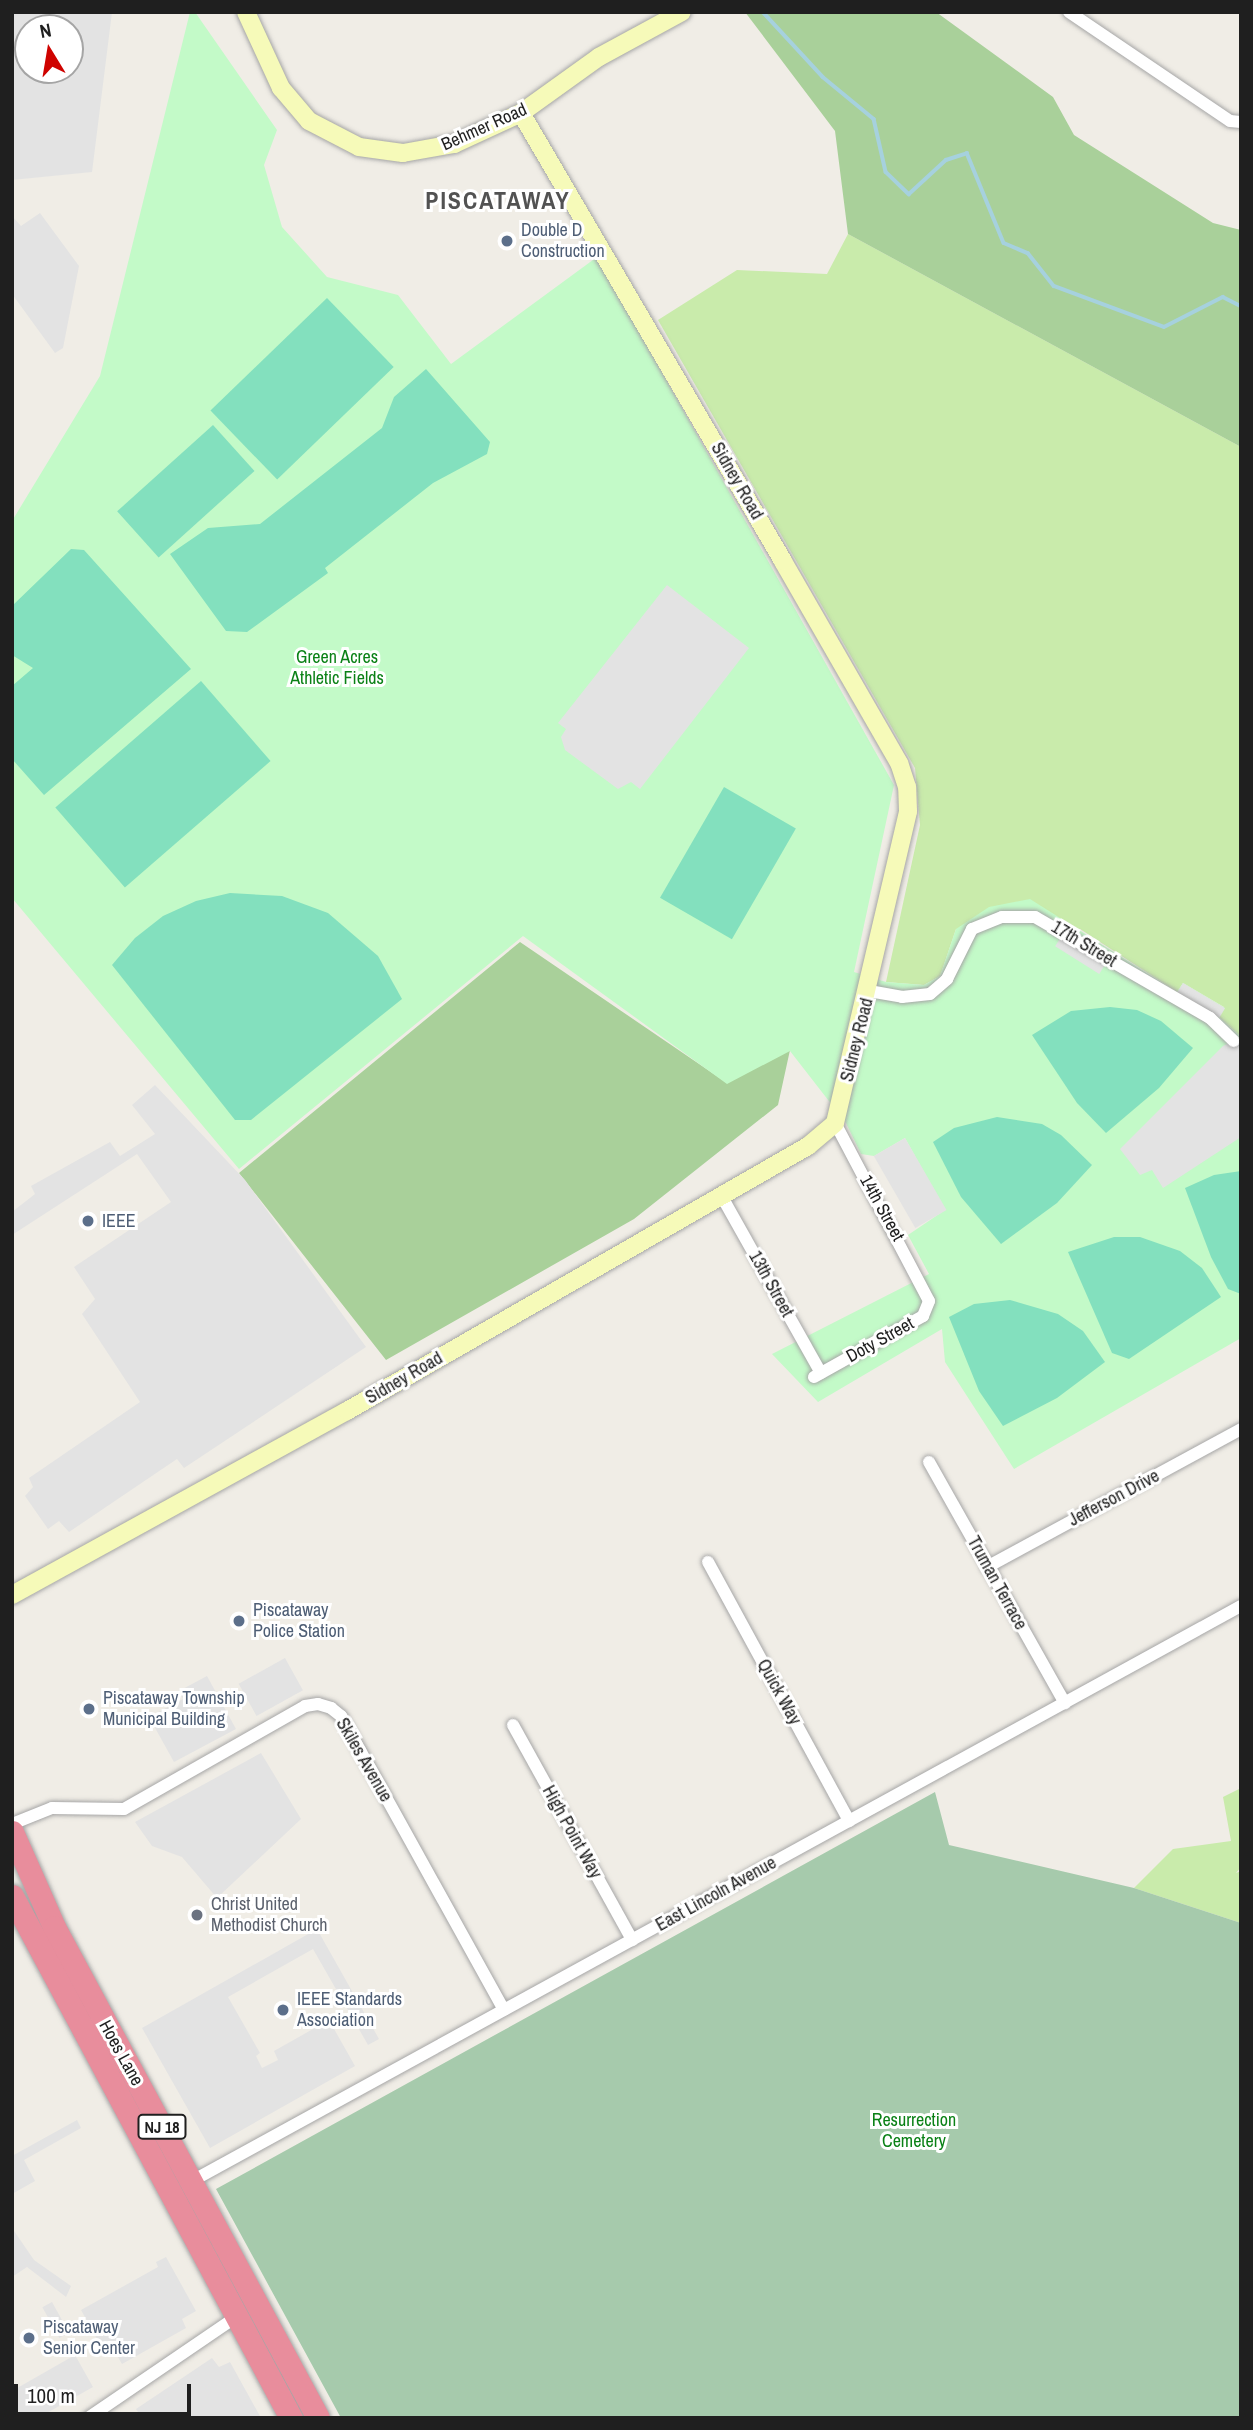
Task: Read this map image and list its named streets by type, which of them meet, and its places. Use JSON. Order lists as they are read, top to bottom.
{
  "streets": {
    "highway": ["Hoes Lane", "NJ 18"],
    "street": [
      "Behmer Road",
      "Sidney Road",
      "17th Street",
      "14th Street",
      "13th Street",
      "Doty Street",
      "Jefferson Drive",
      "Truman Terrace",
      "Quick Way",
      "Skiles Avenue",
      "High Point Way",
      "East Lincoln Avenue"
    ]
  },
  "crossings": [
    ["Behmer Road", "Sidney Road"],
    ["Sidney Road", "17th Street"],
    ["Sidney Road", "14th Street"],
    ["Sidney Road", "13th Street"],
    ["14th Street", "Doty Street"],
    ["13th Street", "Doty Street"],
    ["Jefferson Drive", "Truman Terrace"],
    ["Truman Terrace", "East Lincoln Avenue"],
    ["Quick Way", "East Lincoln Avenue"],
    ["Skiles Avenue", "East Lincoln Avenue"],
    ["High Point Way", "East Lincoln Avenue"],
    ["East Lincoln Avenue", "Hoes Lane"]
  ],
  "districts": ["PISCATAWAY"],
  "parks": ["Green Acres Athletic Fields", "Resurrection Cemetery"],
  "places": [
    "Double D Construction",
    "IEEE",
    "Piscataway Police Station",
    "Piscataway Township Municipal Building",
    "Christ United Methodist Church",
    "IEEE Standards Association",
    "Piscataway Senior Center"
  ],
  "scale_bar": "100 m",
  "north": "top"
}
